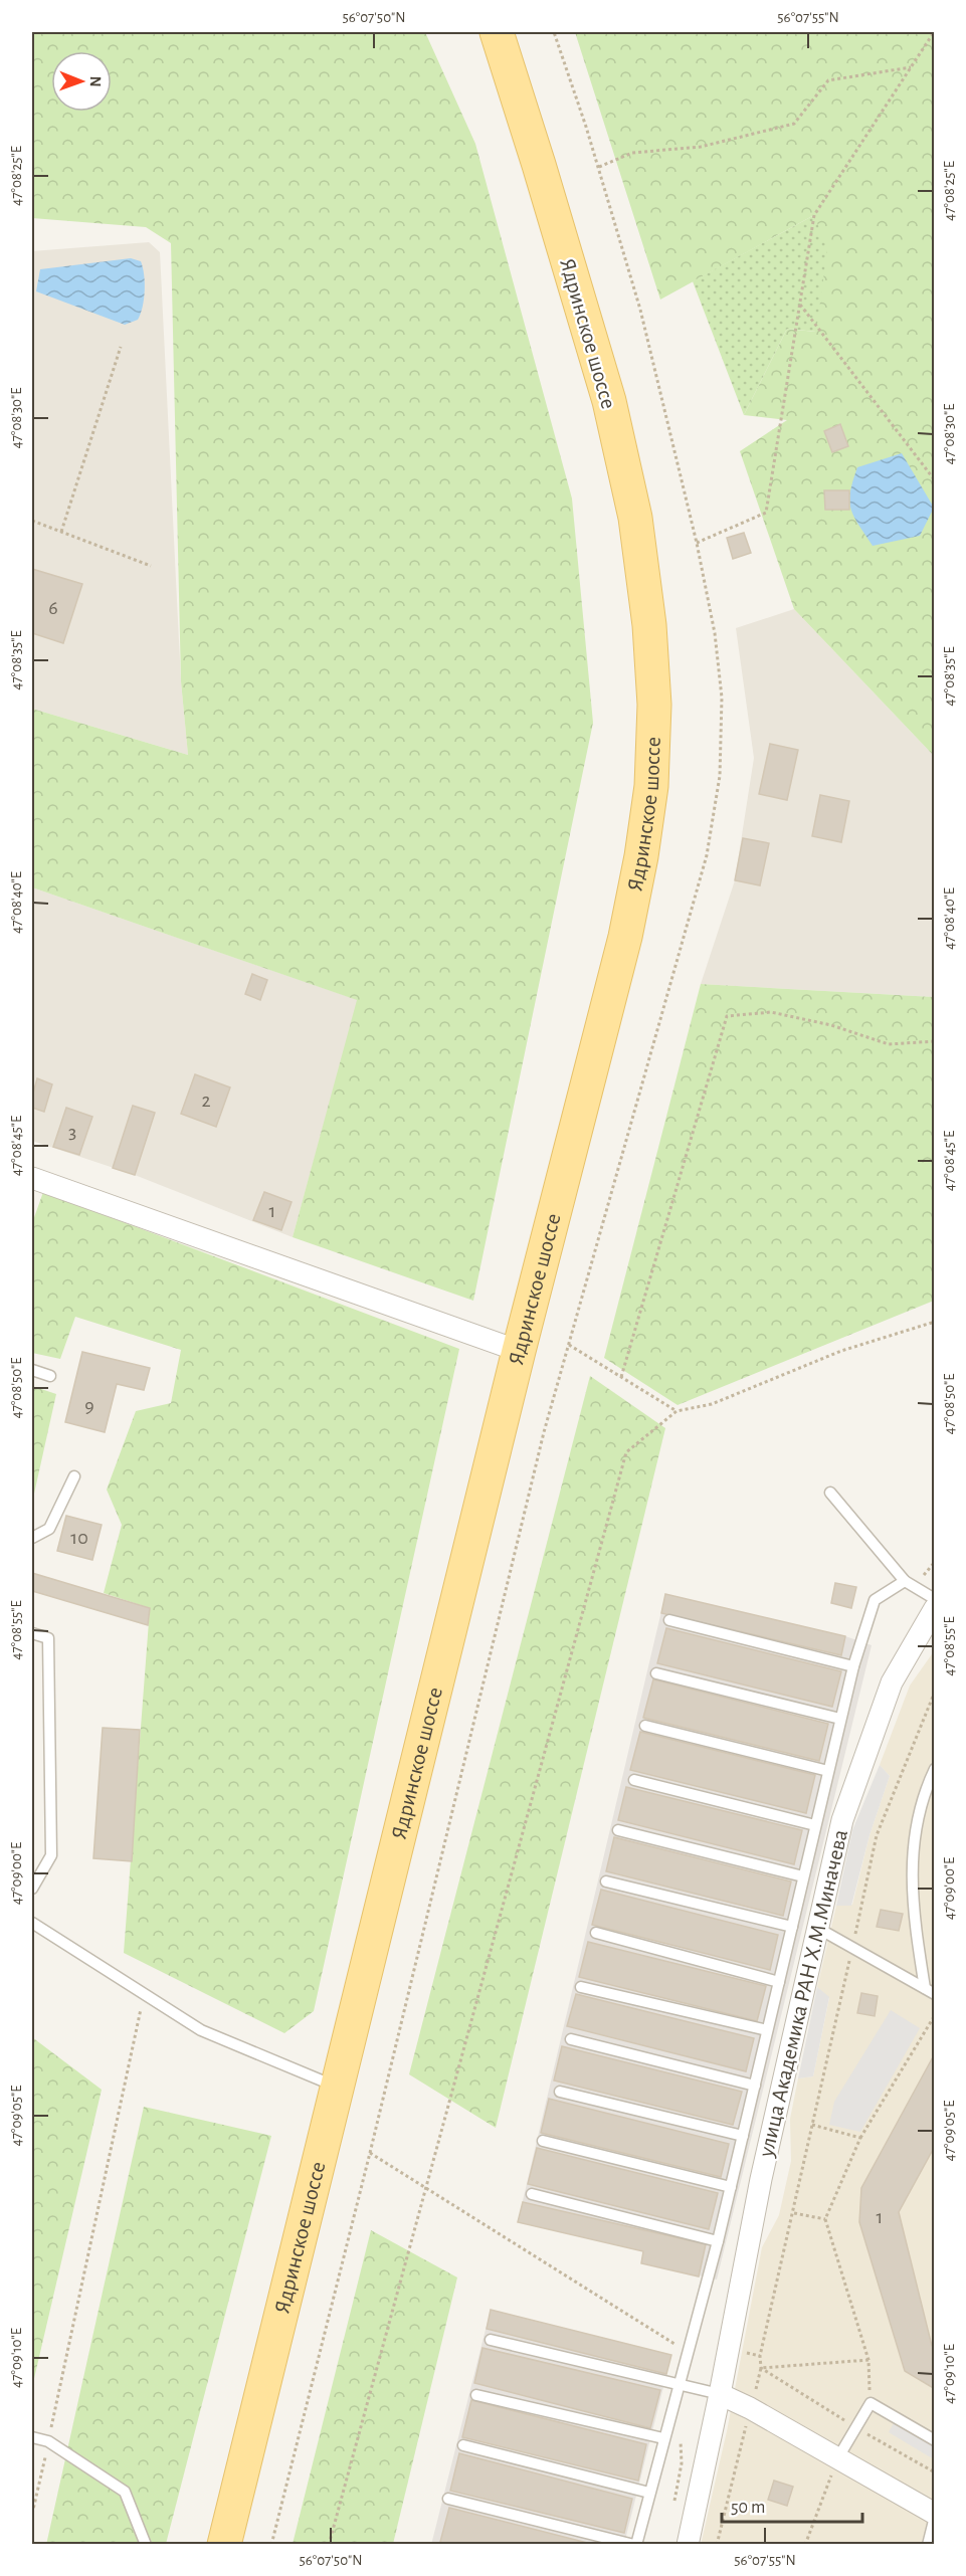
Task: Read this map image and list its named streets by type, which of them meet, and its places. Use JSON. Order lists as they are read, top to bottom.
{
  "streets": {
    "main road": ["Ядринское шоссе"],
    "street": ["улица Академика РАН Х.М.Миначева"]
  },
  "house_numbers": [
    "6",
    "2",
    "3",
    "1",
    "9",
    "10",
    "1"
  ],
  "scale_bar": "50 m",
  "north": "right",
  "coordinates": [
    "56°07'50\"N",
    "56°07'55\"N",
    "47°08'25\"E",
    "47°08'30\"E",
    "47°08'35\"E",
    "47°08'40\"E",
    "47°08'45\"E",
    "47°08'50\"E",
    "47°08'55\"E",
    "47°09'00\"E",
    "47°09'05\"E",
    "47°09'10\"E"
  ]
}
